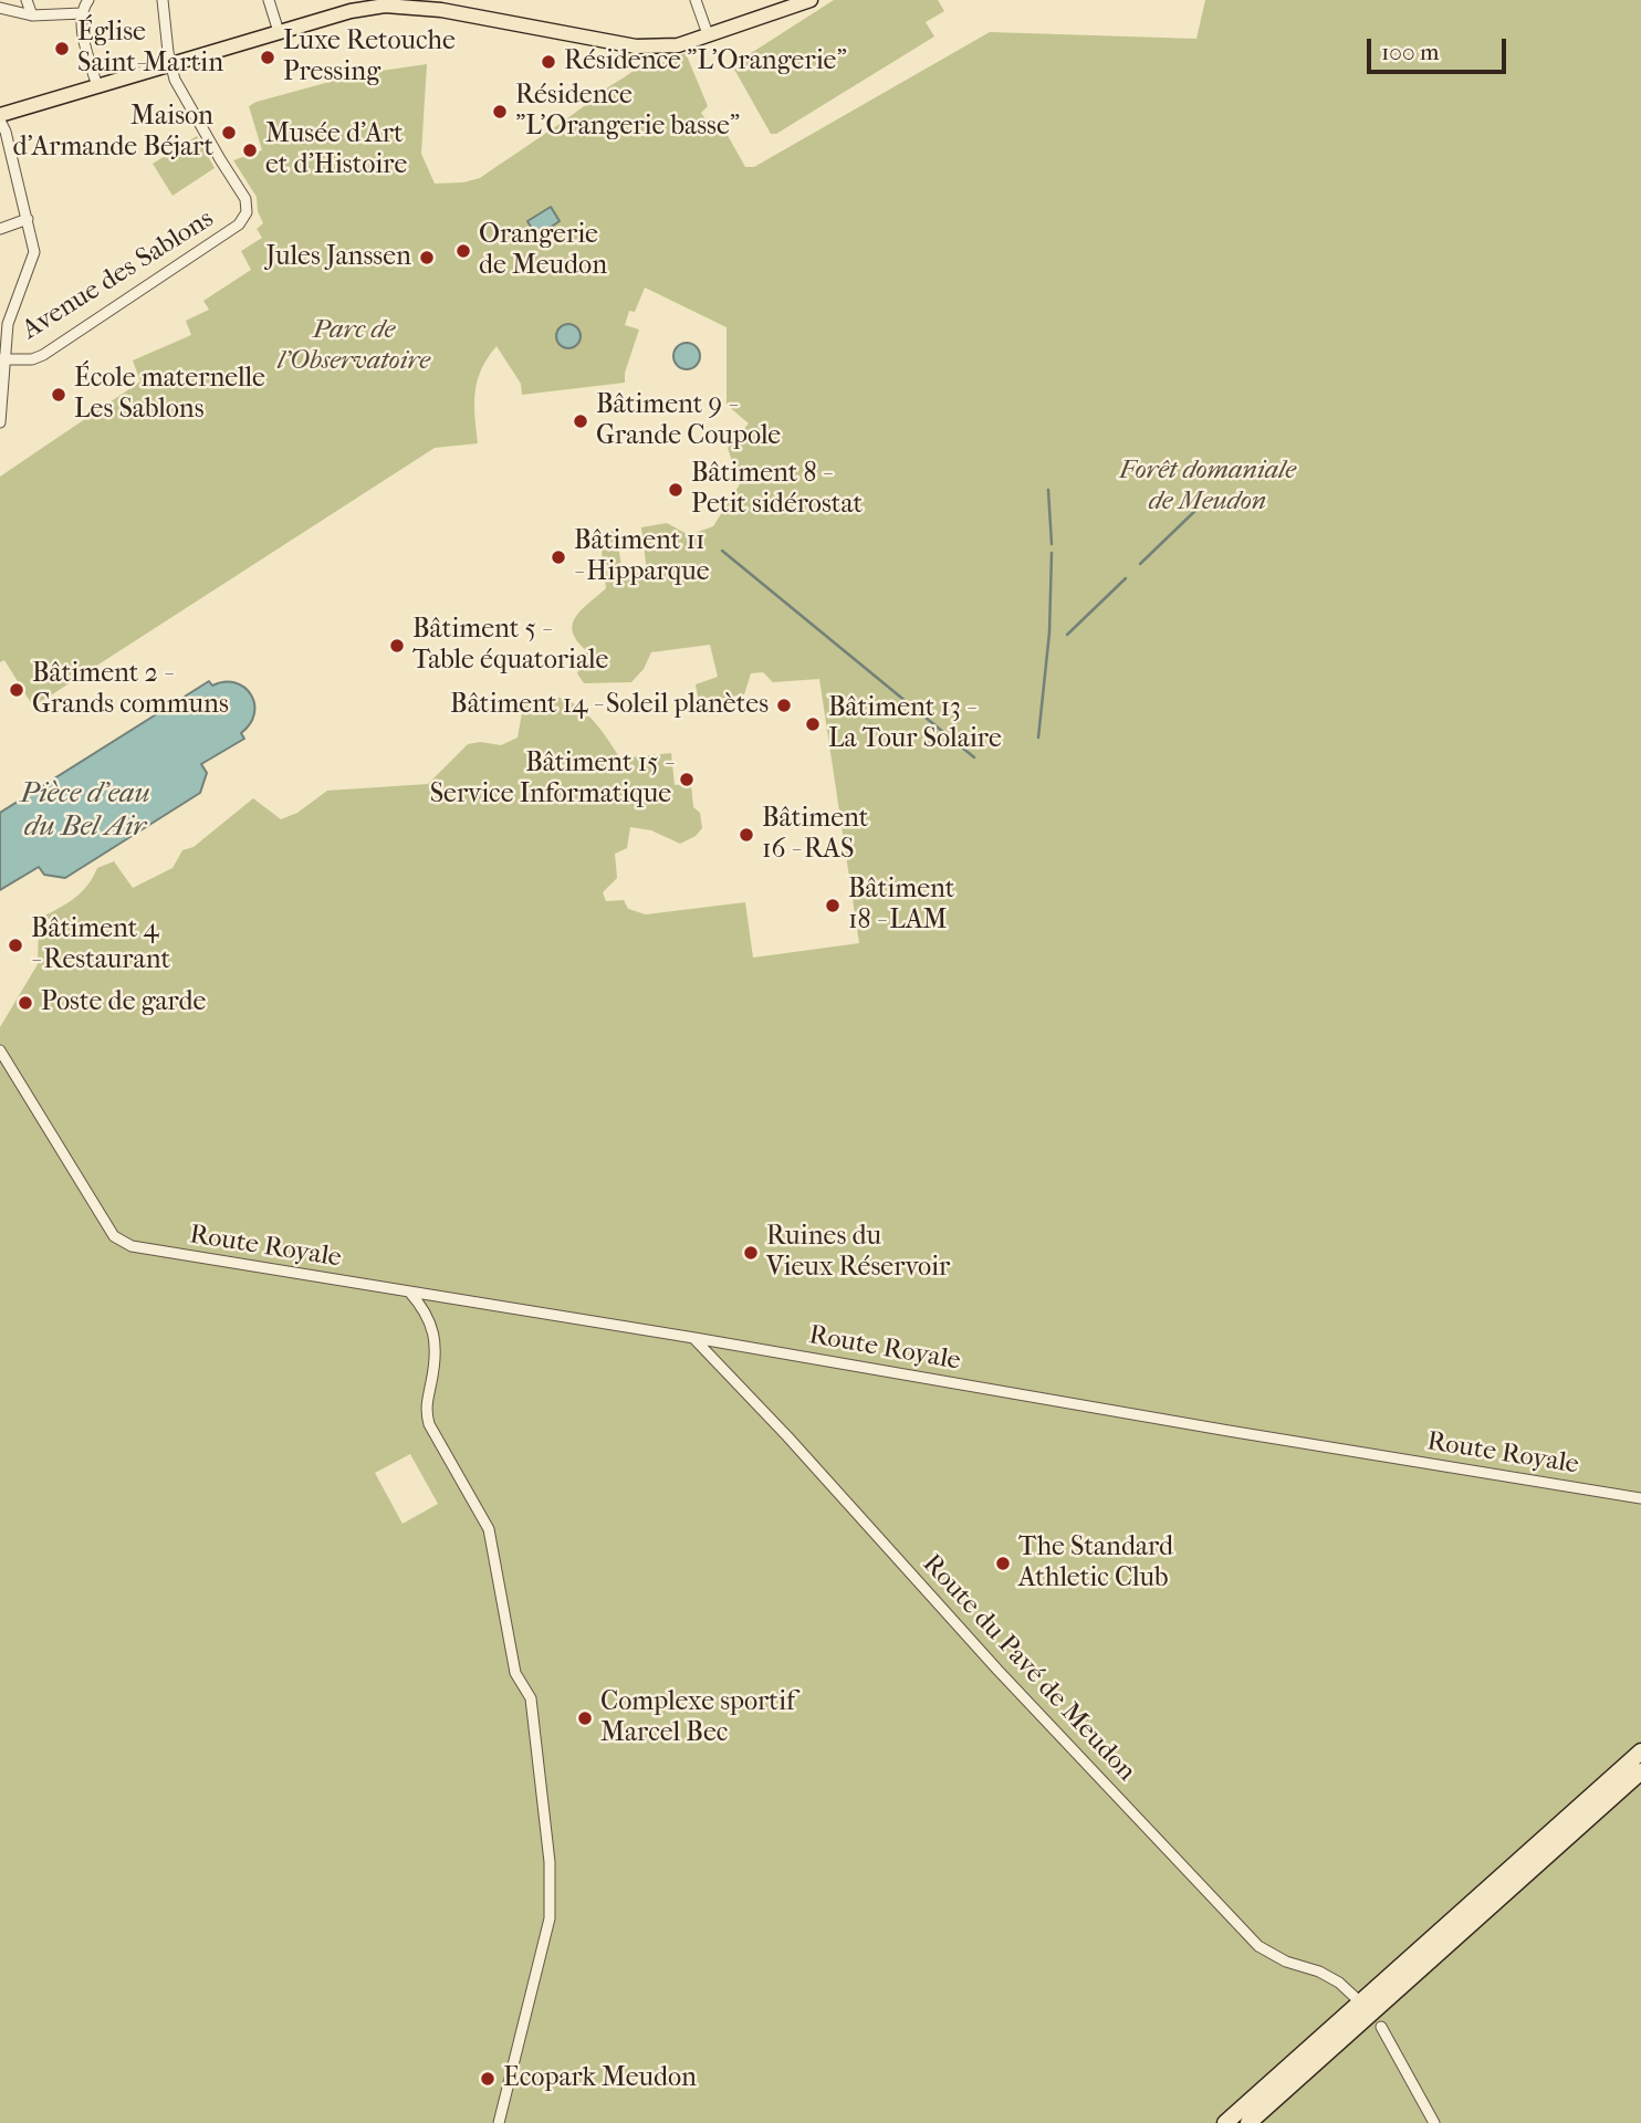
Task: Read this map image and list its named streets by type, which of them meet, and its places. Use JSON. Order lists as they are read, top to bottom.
{
  "streets": {
    "street": ["Avenue des Sablons", "Route Royale", "Route du Pavé de Meudon"]
  },
  "crossings": [
    ["Route Royale", "Route du Pavé de Meudon"]
  ],
  "water": ["Pièce d'eau du Bel Air"],
  "parks": ["Parc de l'Observatoire", "Forêt domaniale de Meudon"],
  "places": [
    "Église Saint-Martin",
    "Luxe Retouche Pressing",
    "Résidence \"L'Orangerie\"",
    "Résidence \"L'Orangerie basse\"",
    "Maison d'Armande Béjart",
    "Musée d'Art et d'Histoire",
    "Orangerie de Meudon",
    "Jules Janssen",
    "École maternelle Les Sablons",
    "Bâtiment 9 - Grande Coupole",
    "Bâtiment 8 - Petit sidérostat",
    "Bâtiment 11 - Hipparque",
    "Bâtiment 5 - Table équatoriale",
    "Bâtiment 2 - Grands communs",
    "Bâtiment 14 - Soleil planètes",
    "Bâtiment 13 - La Tour Solaire",
    "Bâtiment 15 - Service Informatique",
    "Bâtiment 16 - RAS",
    "Bâtiment 18 - LAM",
    "Bâtiment 4 - Restaurant",
    "Poste de garde",
    "Ruines du Vieux Réservoir",
    "The Standard Athletic Club",
    "Complexe sportif Marcel Bec",
    "Ecopark Meudon"
  ],
  "scale_bar": "100 m"
}
